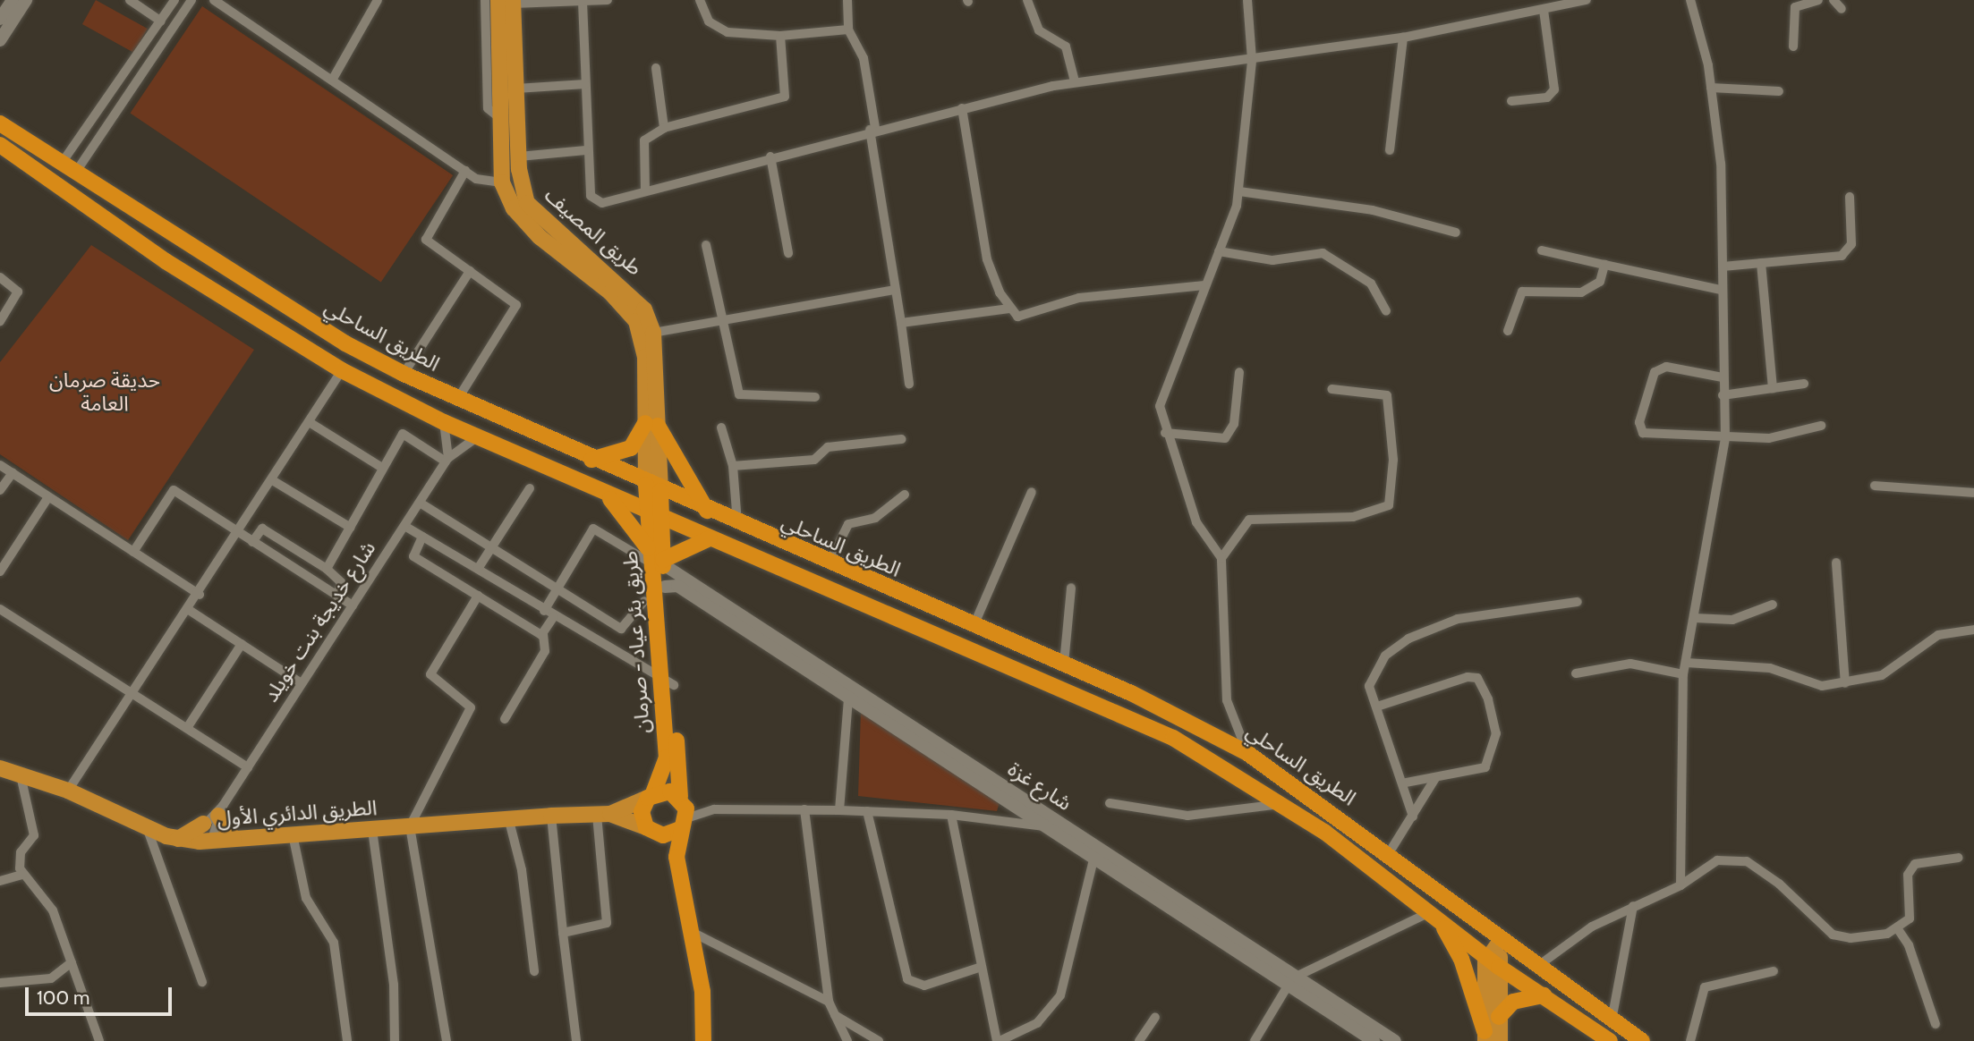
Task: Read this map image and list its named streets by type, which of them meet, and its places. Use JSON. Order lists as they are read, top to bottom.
{
  "streets": {
    "highway": ["الطريق الساحلي", "طريق بئر عياد - صرمان"],
    "main road": ["طريق المصيف", "الطريق الدائري الأول"],
    "street": ["شارع خديجة بنت خويلد", "شارع غزة"]
  },
  "crossings": [
    ["طريق المصيف", "الطريق الساحلي"],
    ["طريق المصيف", "طريق بئر عياد - صرمان"],
    ["الطريق الساحلي", "طريق بئر عياد - صرمان"],
    ["طريق بئر عياد - صرمان", "شارع غزة"]
  ],
  "parks": ["حديقة صرمان العامة"],
  "scale_bar": "100 m"
}
